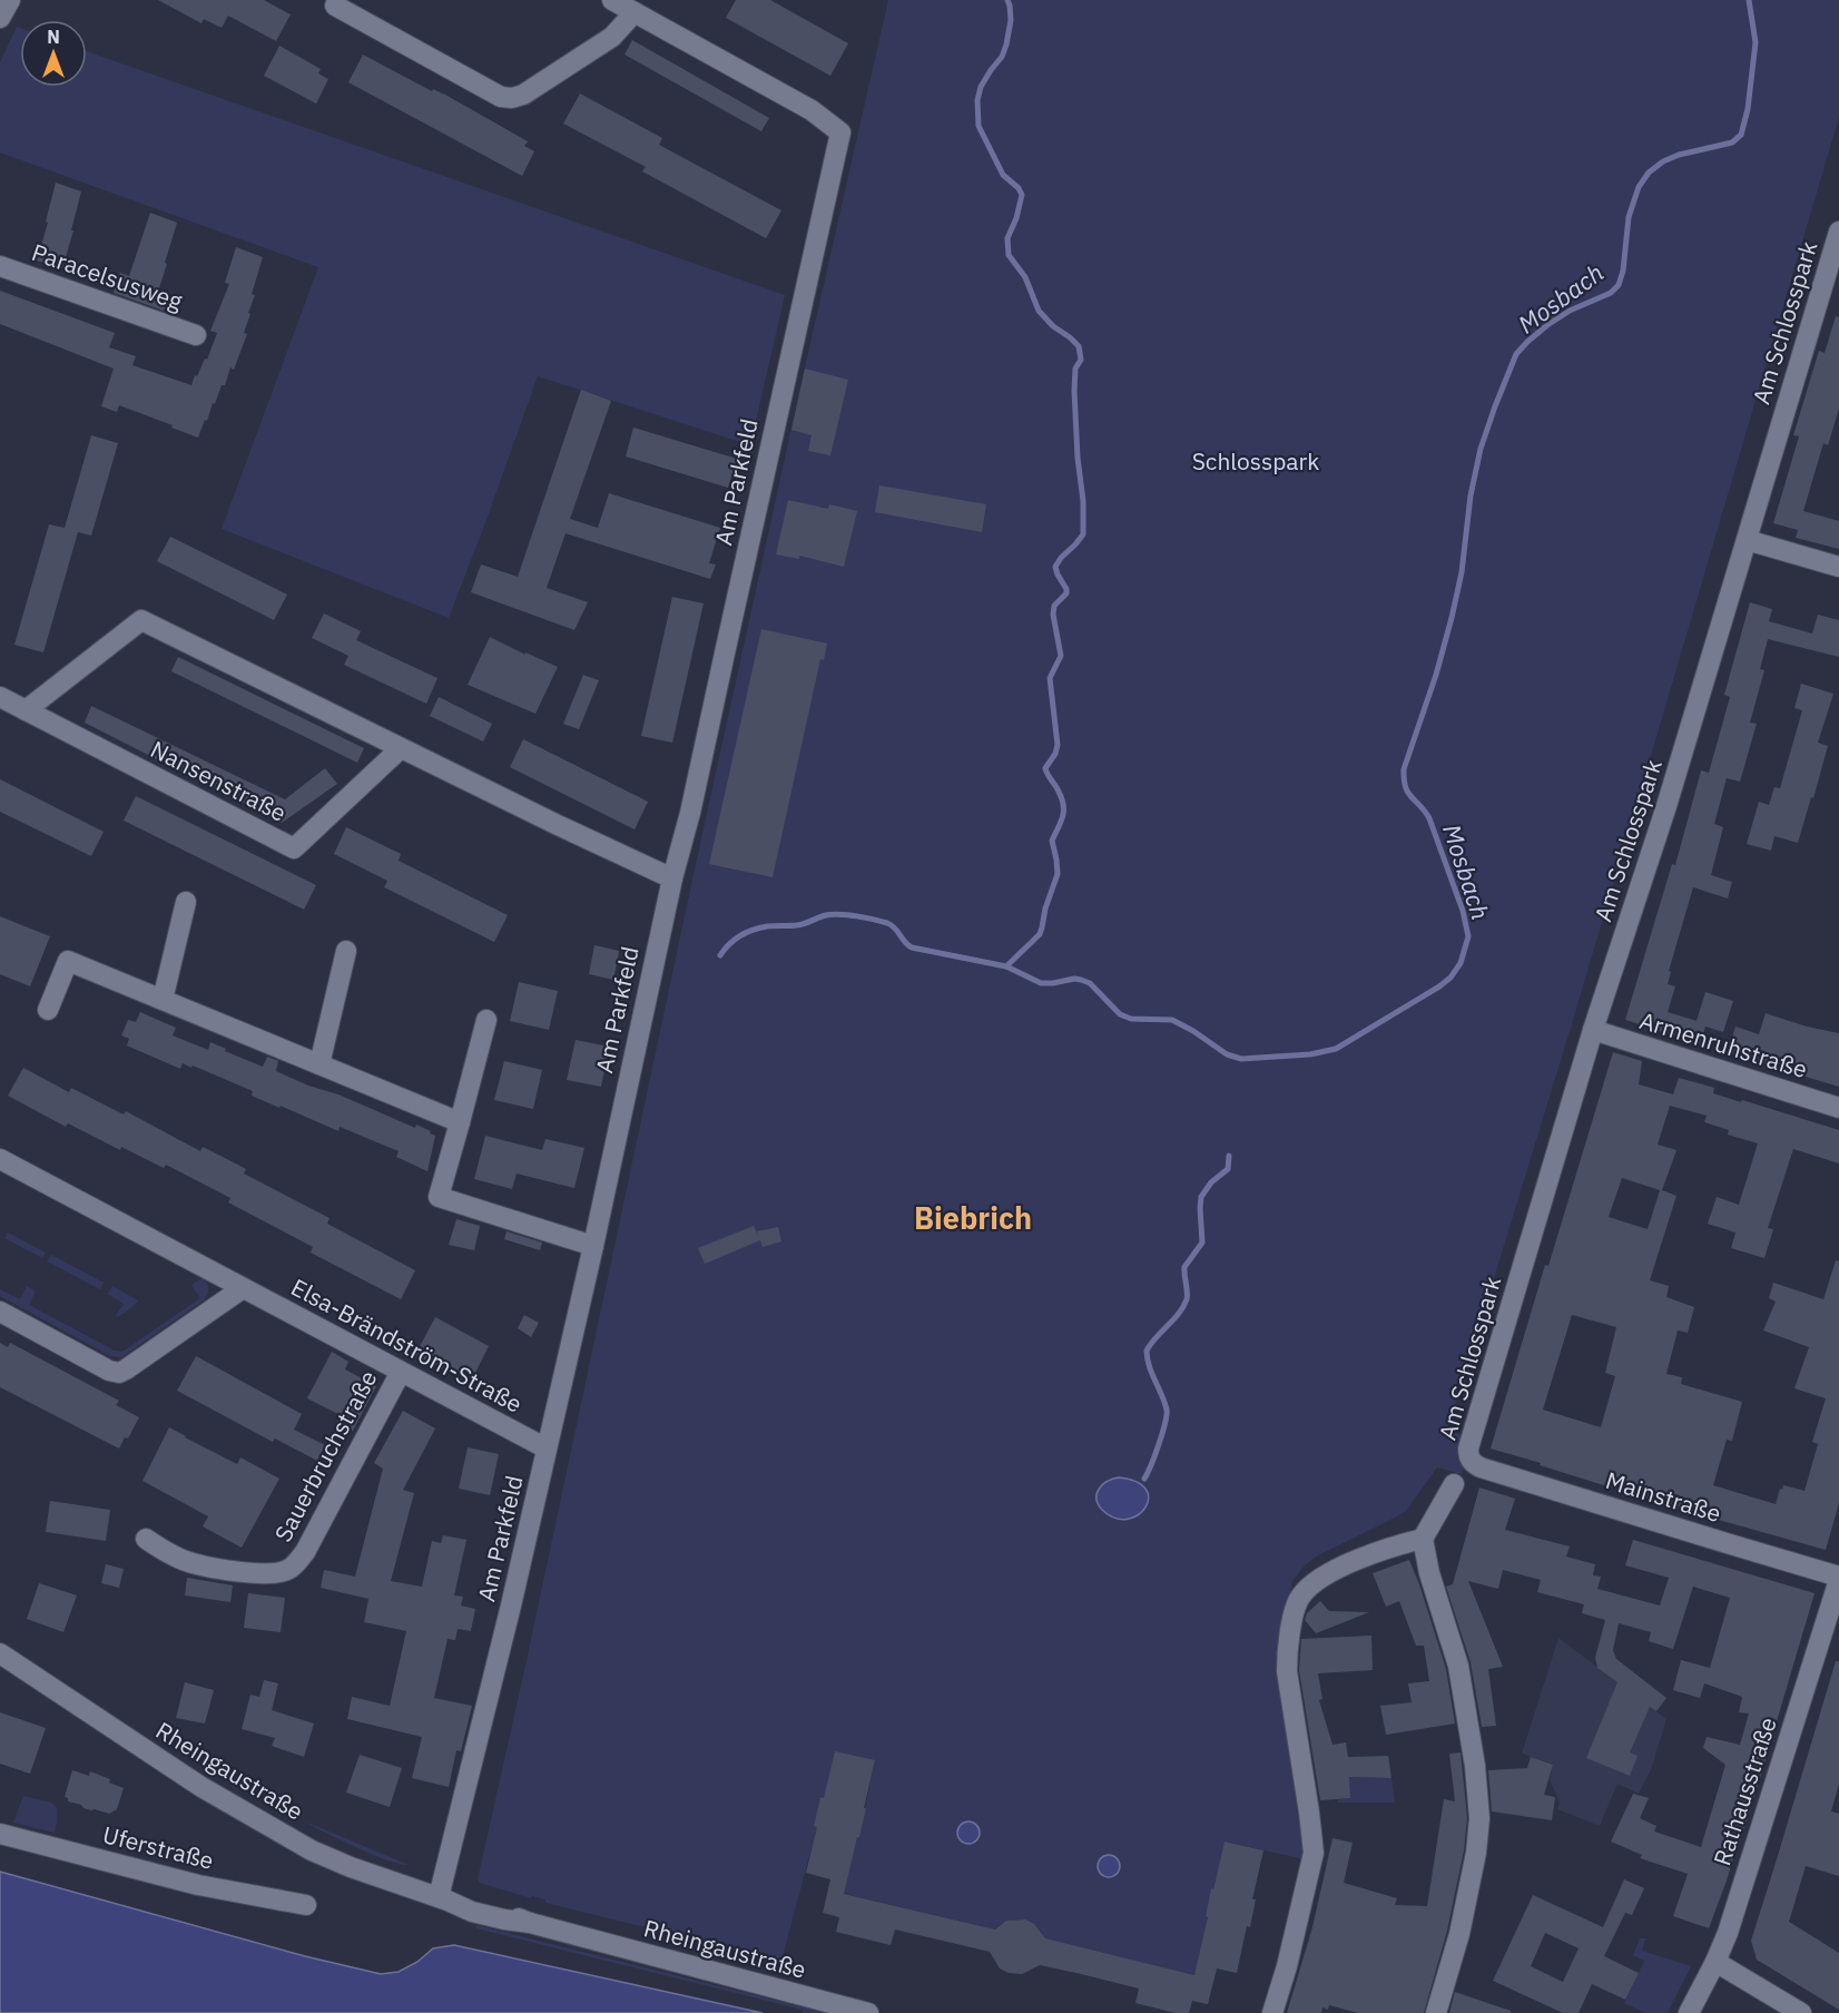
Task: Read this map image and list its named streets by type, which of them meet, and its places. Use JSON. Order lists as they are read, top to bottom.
{
  "streets": {
    "street": [
      "Paracelsusweg",
      "Am Schlosspark",
      "Am Parkfeld",
      "Nansenstraße",
      "Armenruhstraße",
      "Elsa-Brändström-Straße",
      "Sauerbruchstraße",
      "Mainstraße",
      "Rheingaustraße",
      "Rathausstraße",
      "Uferstraße"
    ]
  },
  "crossings": [
    ["Am Schlosspark", "Armenruhstraße"],
    ["Am Schlosspark", "Mainstraße"],
    ["Am Parkfeld", "Elsa-Brändström-Straße"],
    ["Am Parkfeld", "Rheingaustraße"],
    ["Elsa-Brändström-Straße", "Sauerbruchstraße"],
    ["Mainstraße", "Rathausstraße"]
  ],
  "districts": ["Biebrich"],
  "water": ["Mosbach"],
  "parks": ["Schlosspark"],
  "north": "top"
}
